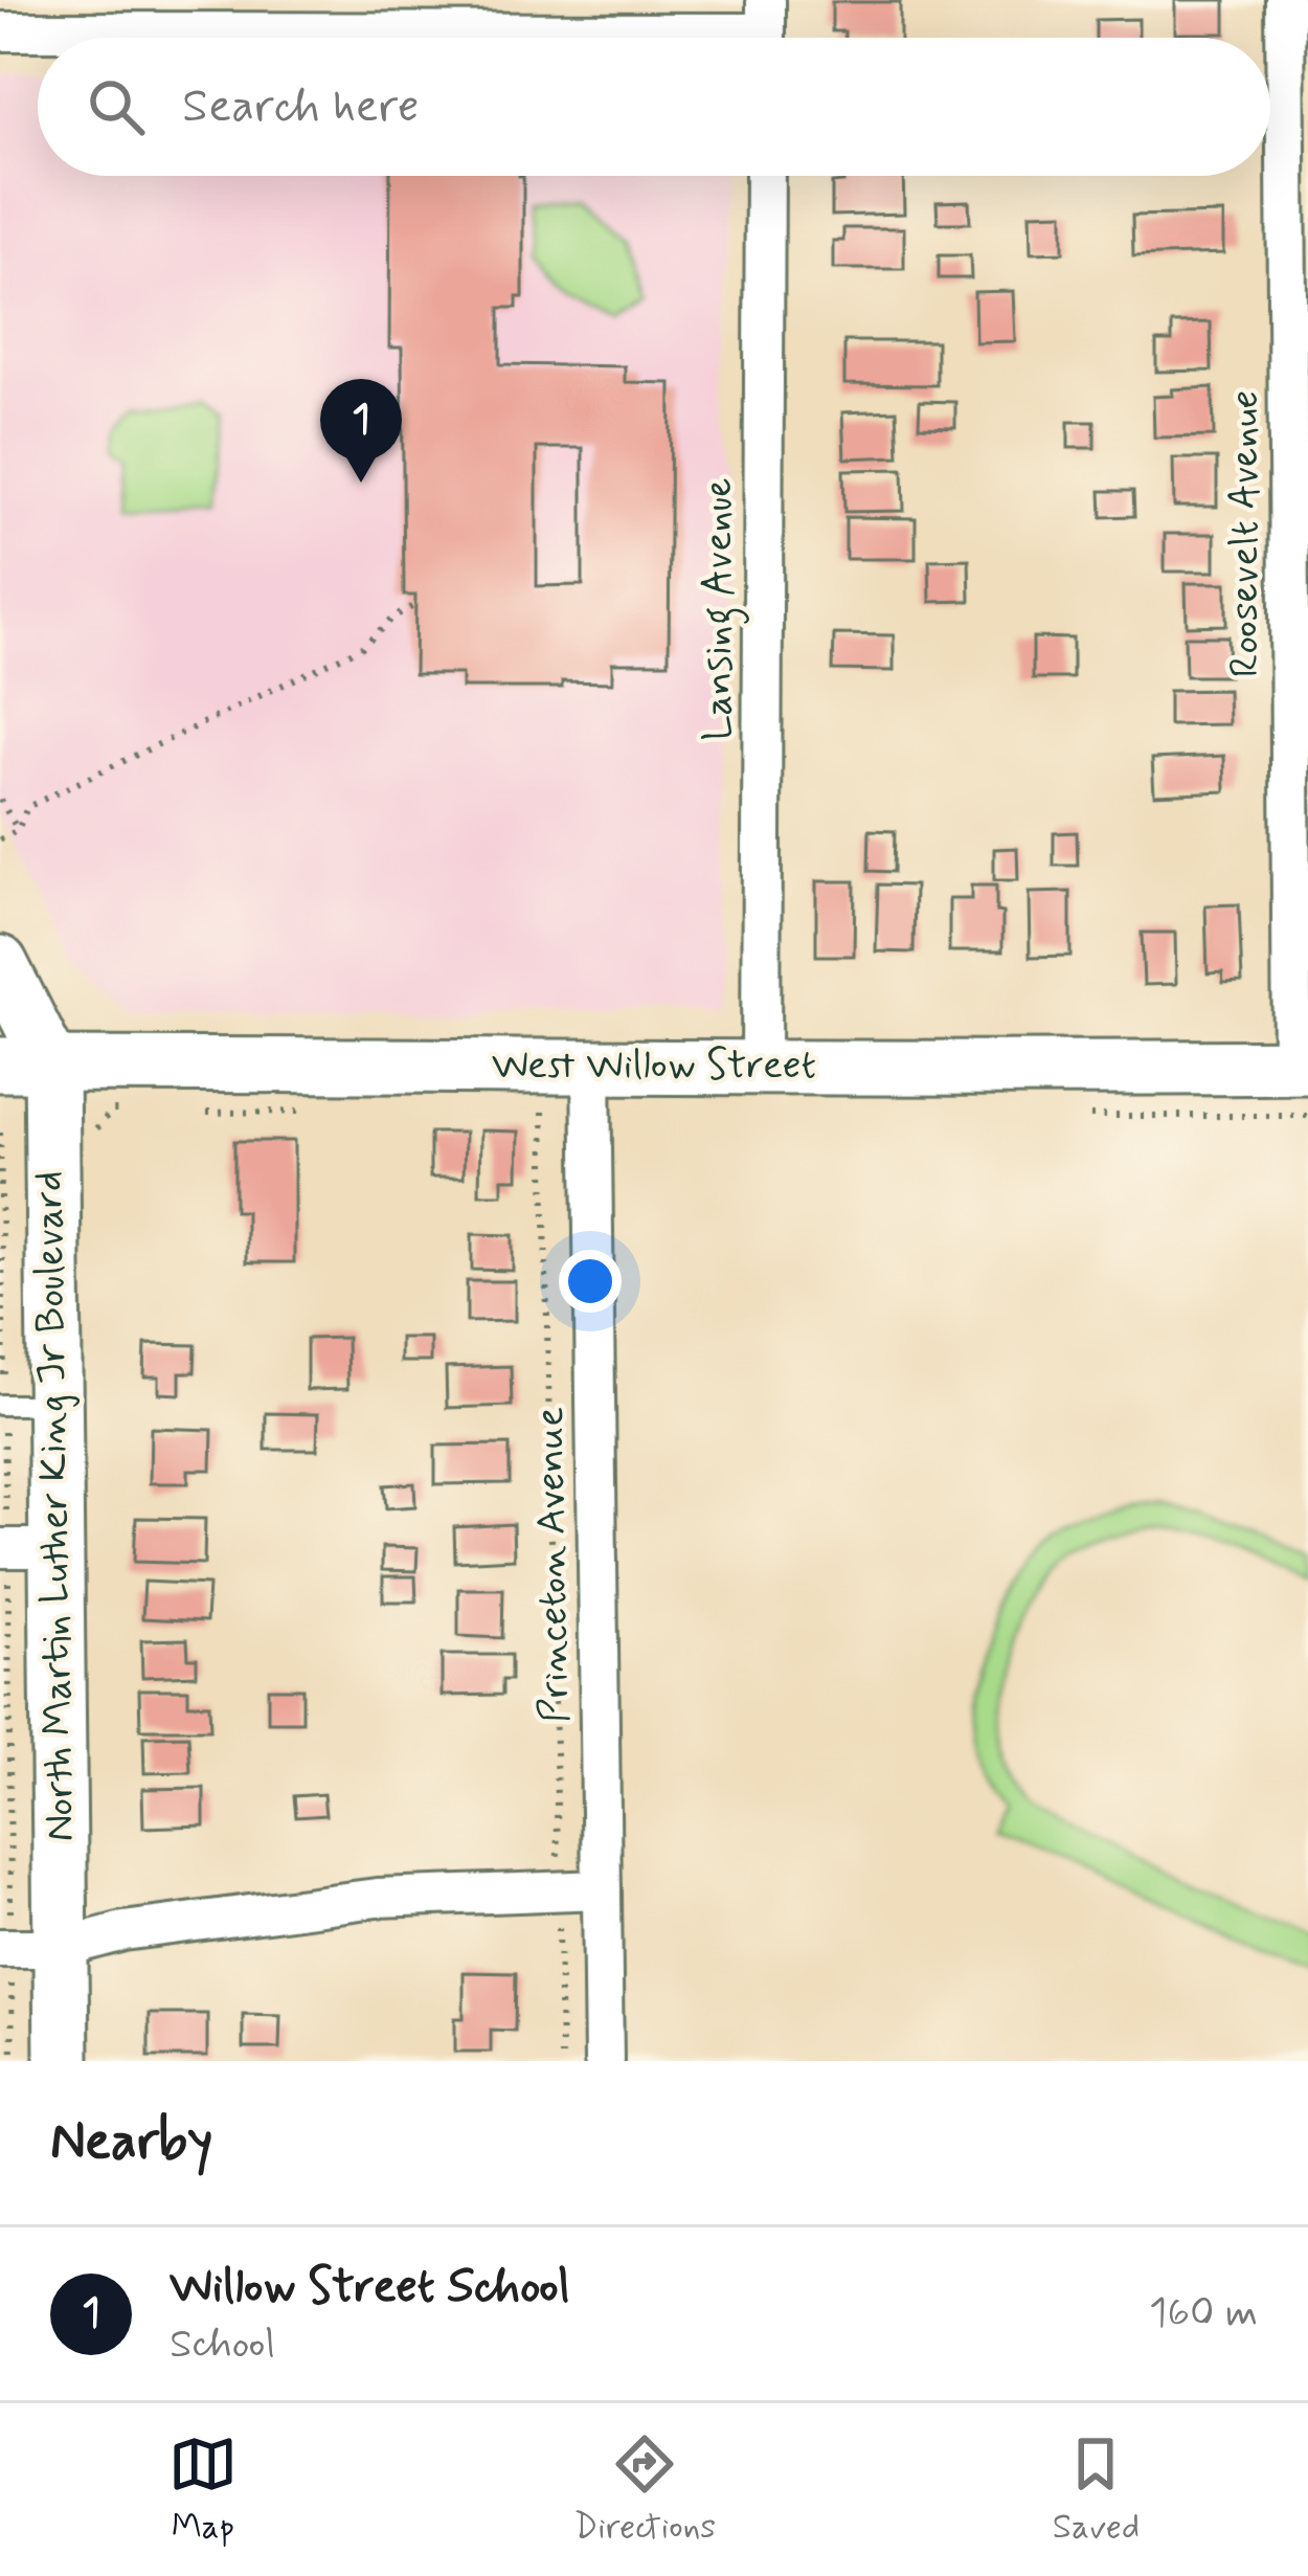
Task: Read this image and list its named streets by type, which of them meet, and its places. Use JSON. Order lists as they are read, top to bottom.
{
  "streets": {
    "street": [
      "Roosevelt Avenue",
      "Lansing Avenue",
      "West Willow Street",
      "North Martin Luther King Jr Boulevard",
      "Princeton Avenue"
    ]
  },
  "crossings": [
    ["Roosevelt Avenue", "West Willow Street"],
    ["Lansing Avenue", "West Willow Street"],
    ["West Willow Street", "North Martin Luther King Jr Boulevard"],
    ["West Willow Street", "Princeton Avenue"]
  ],
  "page": {
    "search": "Search here",
    "pins": "1",
    "heading": "Nearby",
    "list": [
      {
        "mark": "1",
        "name": "Willow Street School",
        "note": "School",
        "value": "160 m"
      }
    ],
    "nav": ["Map", "Directions", "Saved"]
  }
}
